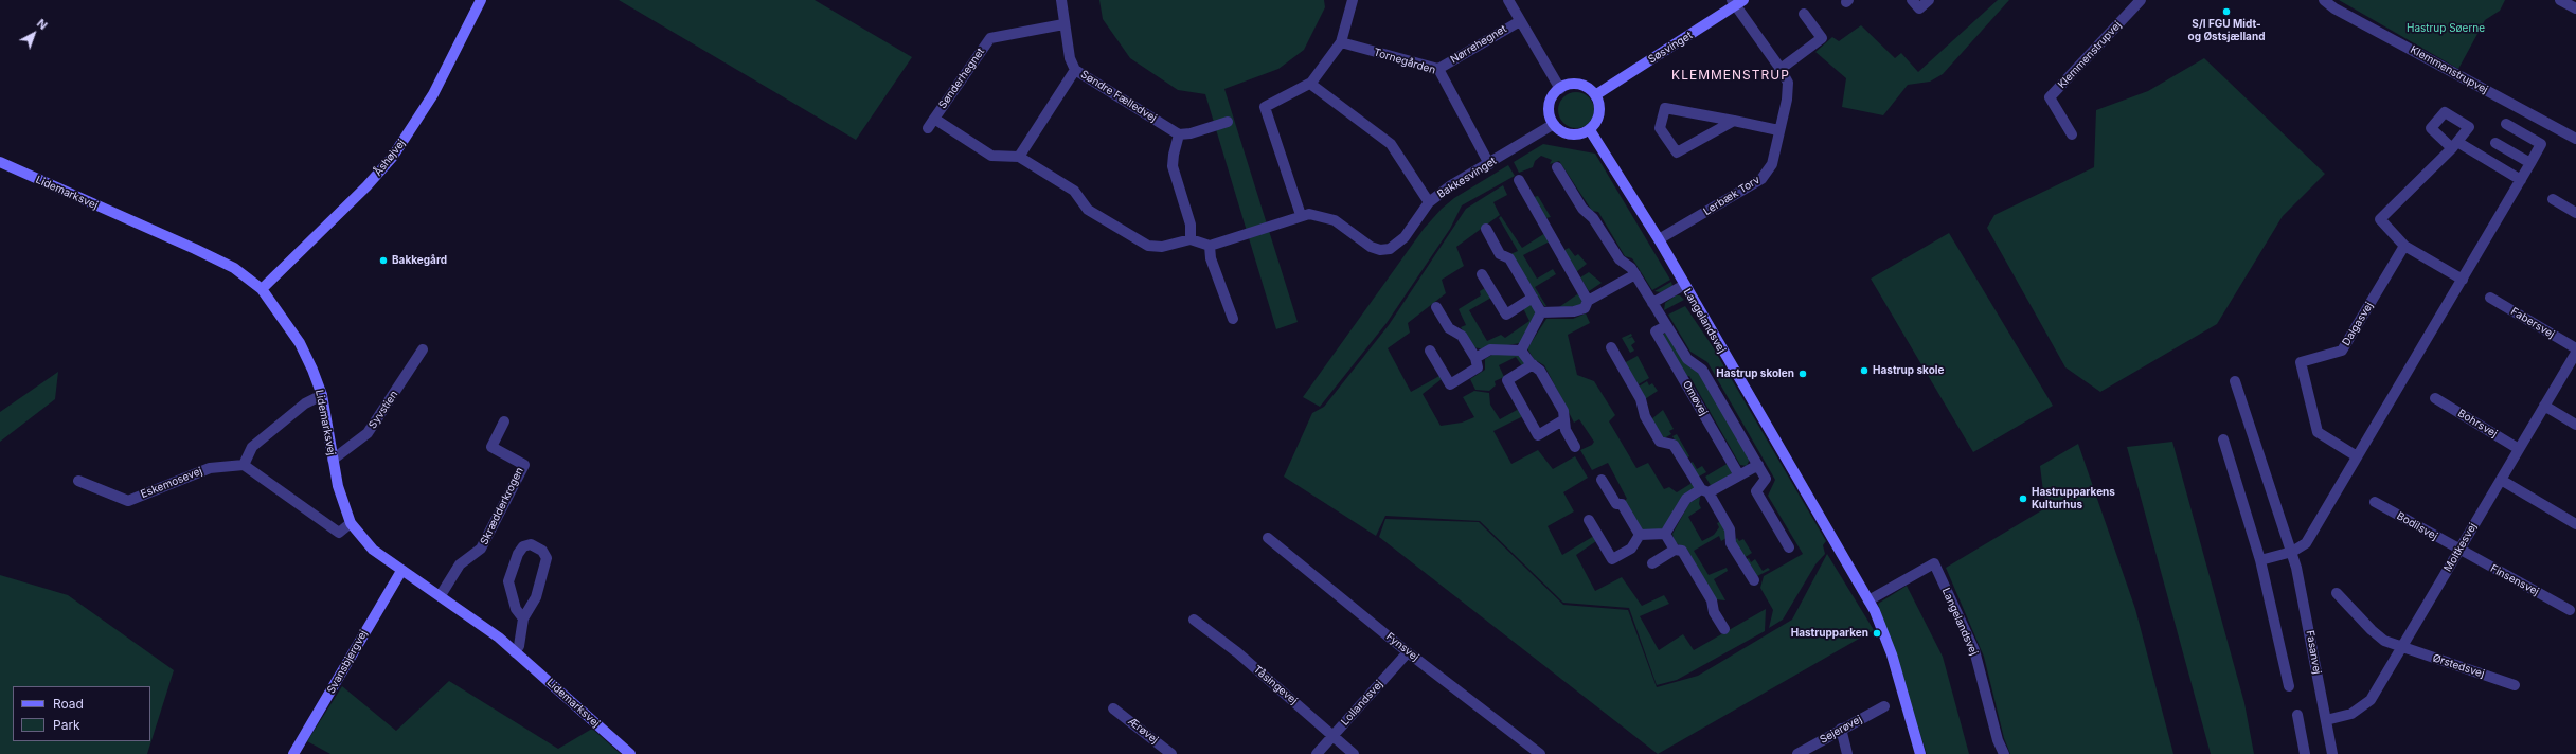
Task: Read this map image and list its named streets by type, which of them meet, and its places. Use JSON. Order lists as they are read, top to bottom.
{
  "streets": {
    "street": [
      "Nørrehegnet",
      "Søsvinget",
      "Klemmenstrupvej",
      "Tornegården",
      "Sønderhegnet",
      "Søndre Fælledvej",
      "Åshøjvej",
      "Bakkesvinget",
      "Lidemarksvej",
      "Lerbæk Torv",
      "Langelandsvej",
      "Fabersvej",
      "Dalgasvej",
      "Omøvej",
      "Syvstien",
      "Bohrsvej",
      "Eskemosevej",
      "Skrædderkrogen",
      "Bodilsvej",
      "Moltkesvej",
      "Finsensvej",
      "Fynsvej",
      "Fasanvej",
      "Svansbjergvej",
      "Ørstedsvej",
      "Tåsingevej",
      "Lollandsvej",
      "Sejerøvej",
      "Ærøvej"
    ]
  },
  "crossings": [
    ["Nørrehegnet", "Søsvinget"],
    ["Nørrehegnet", "Tornegården"],
    ["Nørrehegnet", "Bakkesvinget"],
    ["Nørrehegnet", "Langelandsvej"],
    ["Søsvinget", "Bakkesvinget"],
    ["Søsvinget", "Lerbæk Torv"],
    ["Søsvinget", "Langelandsvej"],
    ["Tornegården", "Bakkesvinget"],
    ["Sønderhegnet", "Søndre Fælledvej"],
    ["Åshøjvej", "Lidemarksvej"],
    ["Bakkesvinget", "Langelandsvej"],
    ["Lidemarksvej", "Syvstien"],
    ["Lidemarksvej", "Skrædderkrogen"],
    ["Lidemarksvej", "Svansbjergvej"],
    ["Lerbæk Torv", "Langelandsvej"],
    ["Bohrsvej", "Moltkesvej"],
    ["Bodilsvej", "Moltkesvej"],
    ["Bodilsvej", "Finsensvej"],
    ["Moltkesvej", "Finsensvej"],
    ["Moltkesvej", "Fasanvej"],
    ["Moltkesvej", "Ørstedsvej"],
    ["Fynsvej", "Lollandsvej"],
    ["Tåsingevej", "Lollandsvej"]
  ],
  "districts": ["KLEMMENSTRUP"],
  "parks": ["Hastrup Søerne"],
  "places": [
    "S/I FGU Midt- og Østsjælland",
    "Bakkegård",
    "Hastrup skole",
    "Hastrup skolen",
    "Hastrupparkens Kulturhus",
    "Hastrupparken"
  ],
  "legend": ["Road", "Park"],
  "north": "top right"
}
